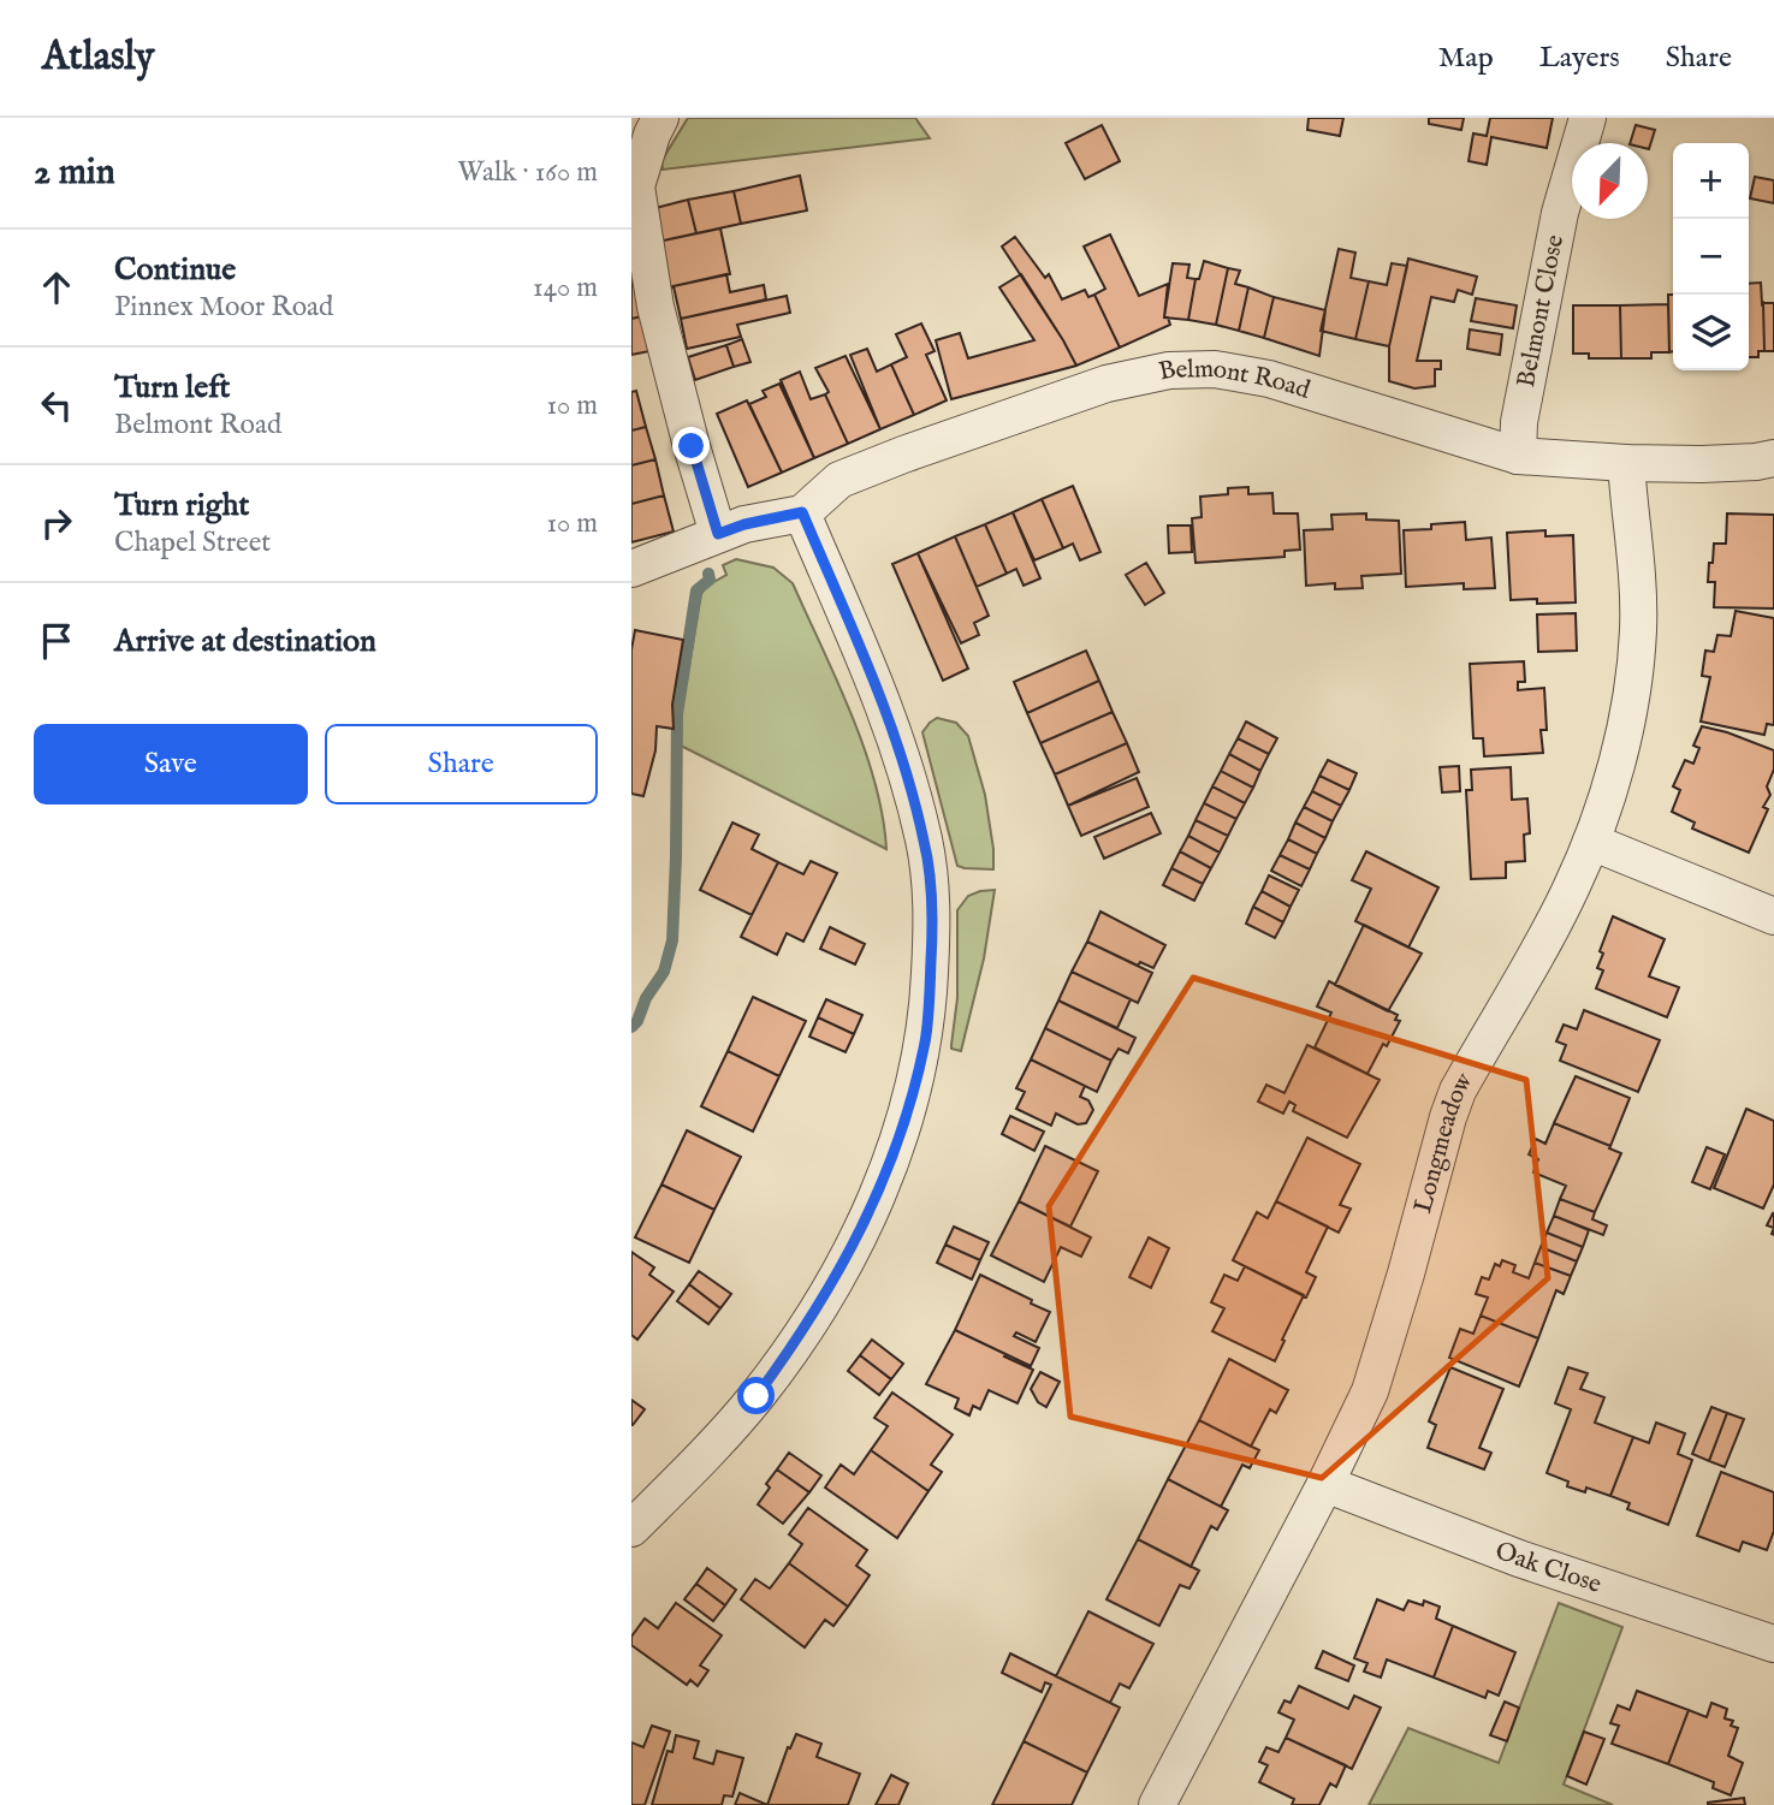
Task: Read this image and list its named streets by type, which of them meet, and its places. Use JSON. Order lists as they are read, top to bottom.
{
  "streets": {
    "street": [
      "Belmont Close",
      "Belmont Road",
      "Longmeadow",
      "Oak Close"
    ]
  },
  "crossings": [
    ["Belmont Close", "Belmont Road"],
    ["Belmont Road", "Longmeadow"],
    ["Longmeadow", "Oak Close"]
  ],
  "north": "bottom left",
  "page": {
    "header": "Atlasly",
    "nav": ["Map", "Layers", "Share"],
    "heading": ["2 min", "Walk · 160 m"],
    "map_buttons": ["+", "−"],
    "list": [
      ["Continue", "Pinnex Moor Road", "140 m"],
      ["Turn left", "Belmont Road", "10 m"],
      ["Turn right", "Chapel Street", "10 m"],
      "Arrive at destination"
    ],
    "buttons": ["Save", "Share"]
  }
}
